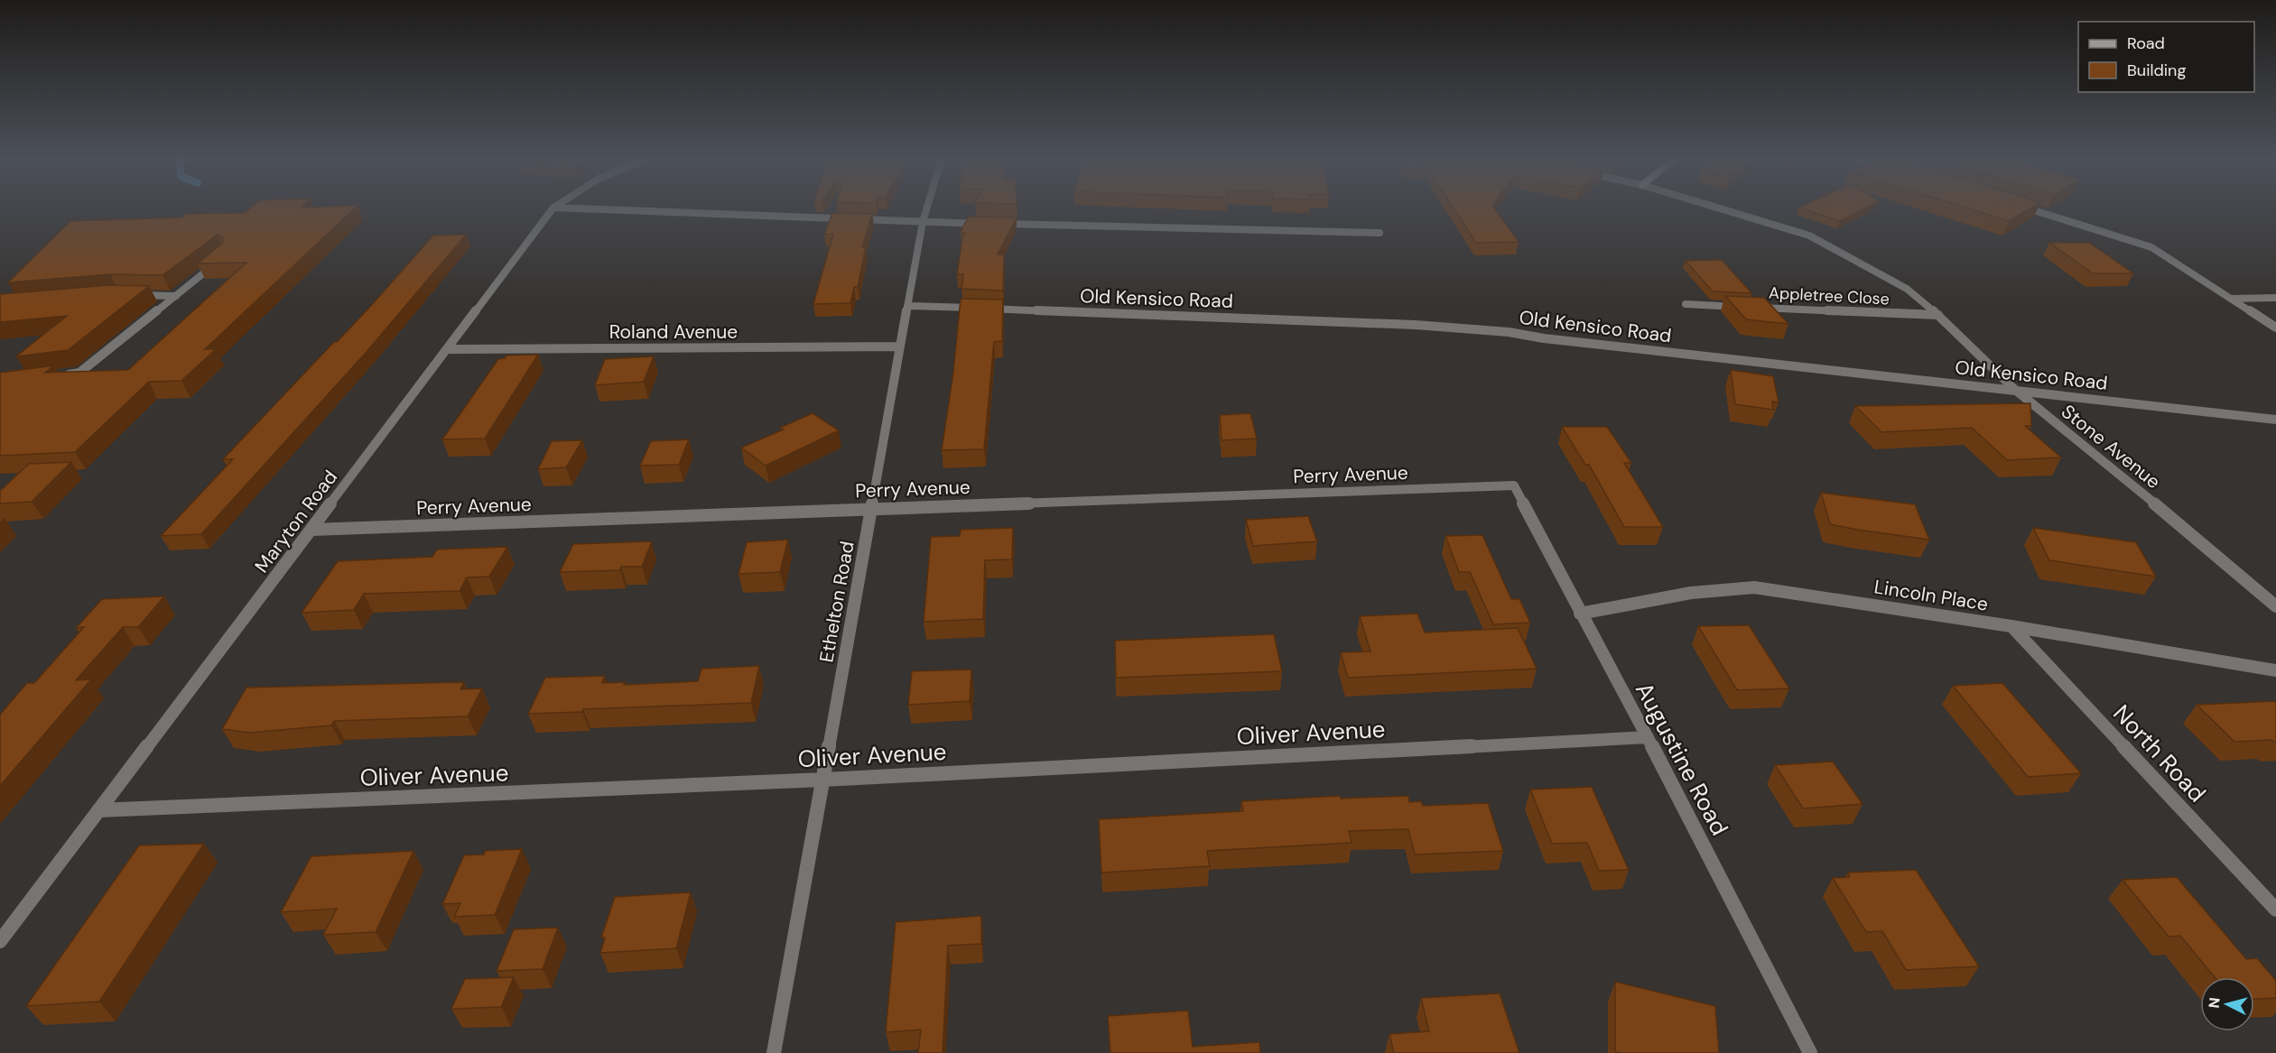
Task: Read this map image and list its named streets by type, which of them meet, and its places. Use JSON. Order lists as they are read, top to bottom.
{
  "streets": {
    "street": [
      "Appletree Close",
      "Old Kensico Road",
      "Roland Avenue",
      "Stone Avenue",
      "Perry Avenue",
      "Maryton Road",
      "Lincoln Place",
      "Ethelton Road",
      "Oliver Avenue",
      "North Road",
      "Augustine Road"
    ]
  },
  "crossings": [
    ["Appletree Close", "Stone Avenue"],
    ["Old Kensico Road", "Stone Avenue"],
    ["Old Kensico Road", "Ethelton Road"],
    ["Roland Avenue", "Maryton Road"],
    ["Roland Avenue", "Ethelton Road"],
    ["Perry Avenue", "Maryton Road"],
    ["Perry Avenue", "Ethelton Road"],
    ["Perry Avenue", "Augustine Road"],
    ["Maryton Road", "Oliver Avenue"],
    ["Lincoln Place", "North Road"],
    ["Lincoln Place", "Augustine Road"],
    ["Ethelton Road", "Oliver Avenue"],
    ["Oliver Avenue", "Augustine Road"]
  ],
  "legend": ["Road", "Building"],
  "north": "left"
}
